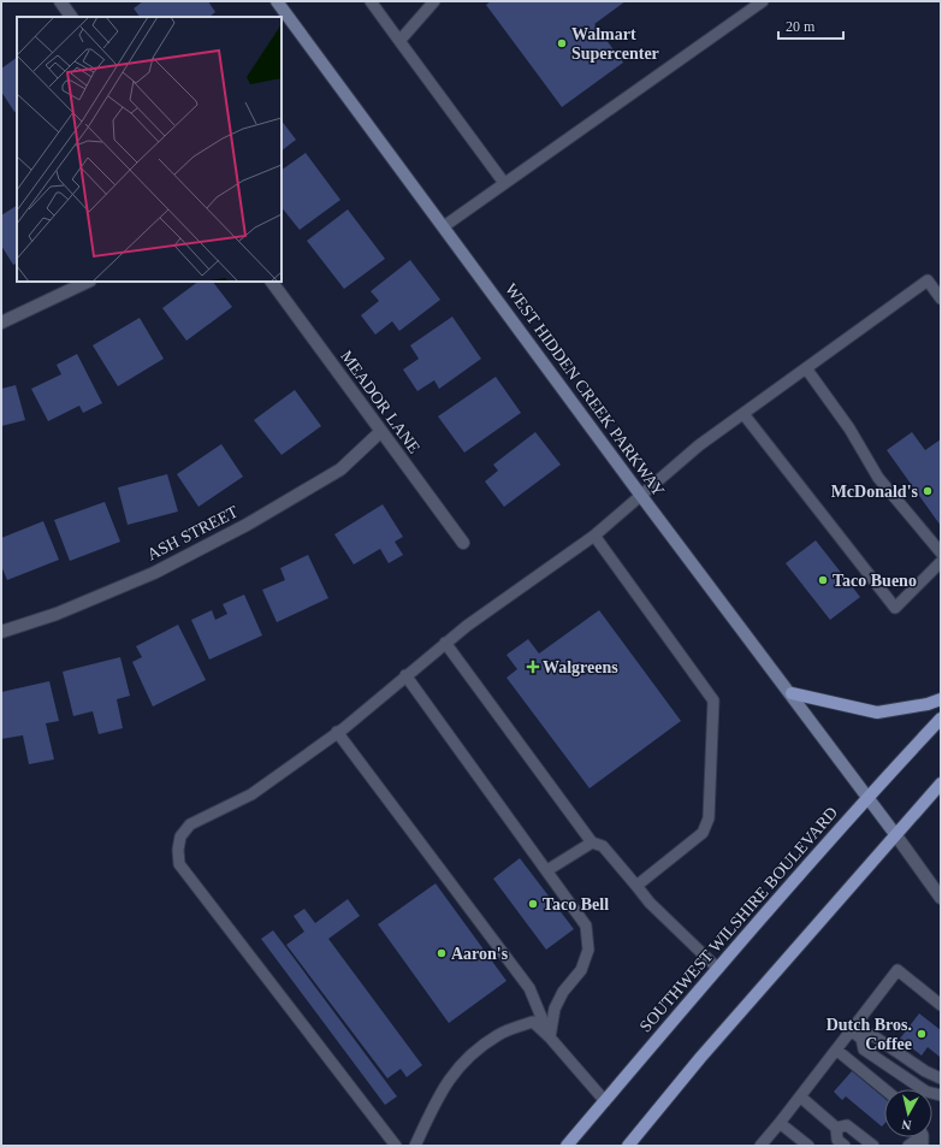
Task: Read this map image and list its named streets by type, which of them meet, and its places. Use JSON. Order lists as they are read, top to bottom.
{
  "streets": {
    "main road": ["WEST HIDDEN CREEK PARKWAY", "SOUTHWEST WILSHIRE BOULEVARD"],
    "street": ["MEADOR LANE", "ASH STREET"]
  },
  "crossings": [
    ["WEST HIDDEN CREEK PARKWAY", "SOUTHWEST WILSHIRE BOULEVARD"],
    ["MEADOR LANE", "ASH STREET"]
  ],
  "places": {
    "other": [
      "Walmart Supercenter",
      "McDonald's",
      "Taco Bueno",
      "Taco Bell",
      "Aaron's",
      "Dutch Bros. Coffee"
    ],
    "health": ["Walgreens"]
  },
  "scale_bar": "20 m",
  "north": "bottom"
}
